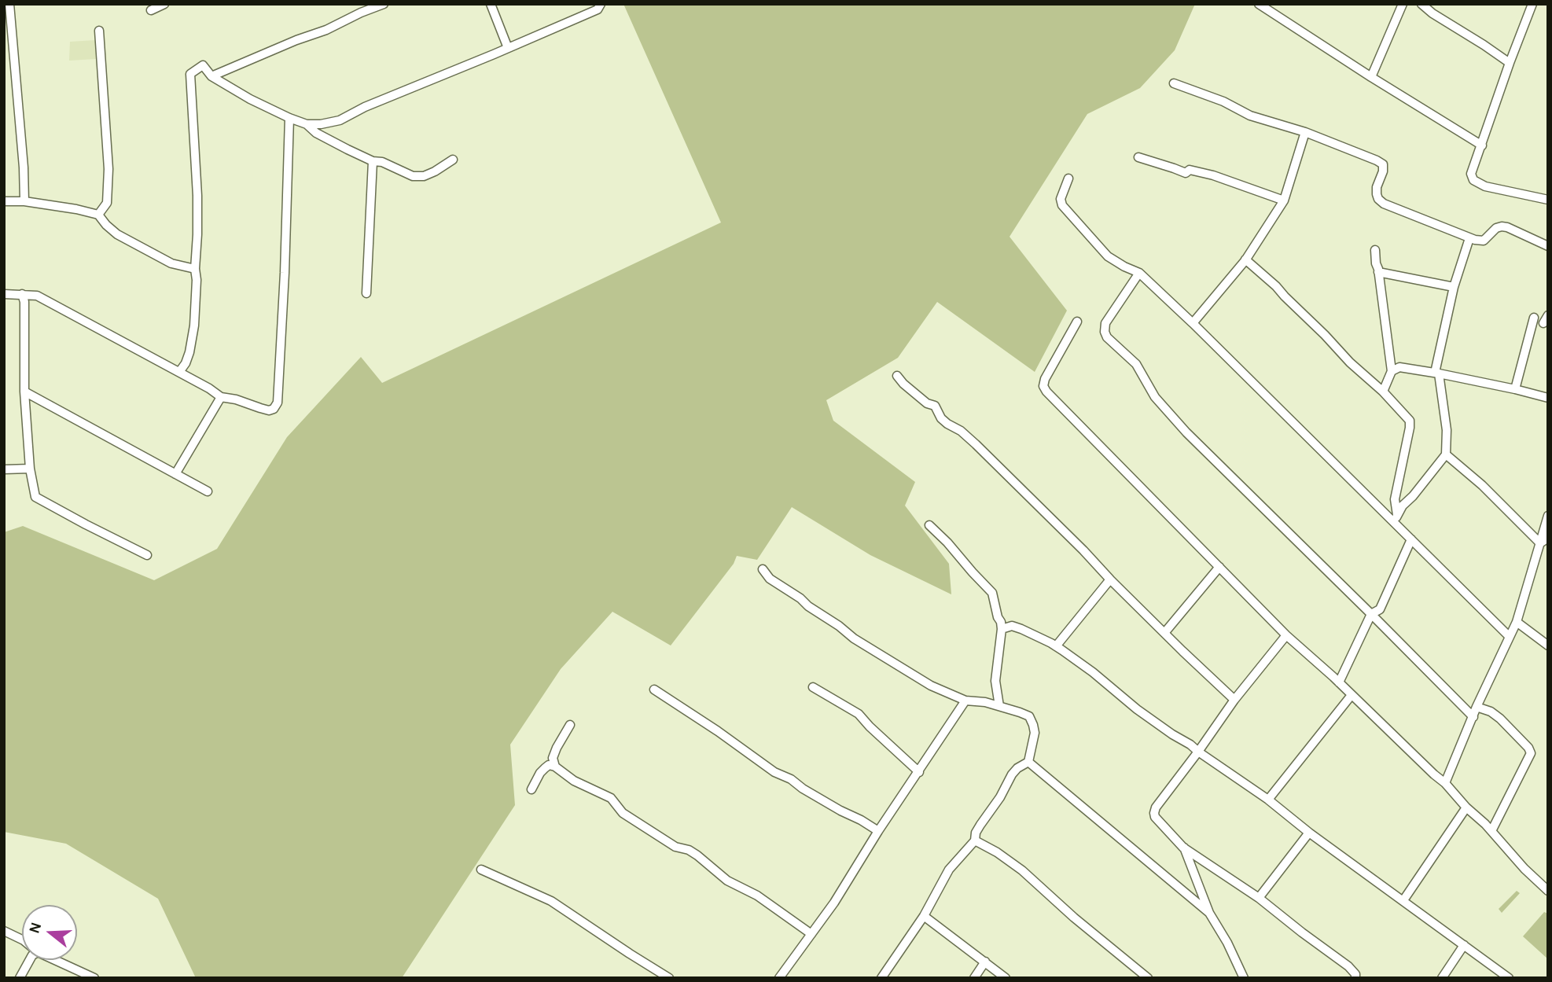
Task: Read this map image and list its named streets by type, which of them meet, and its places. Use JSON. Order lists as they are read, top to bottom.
{
  "north": "left"
}
